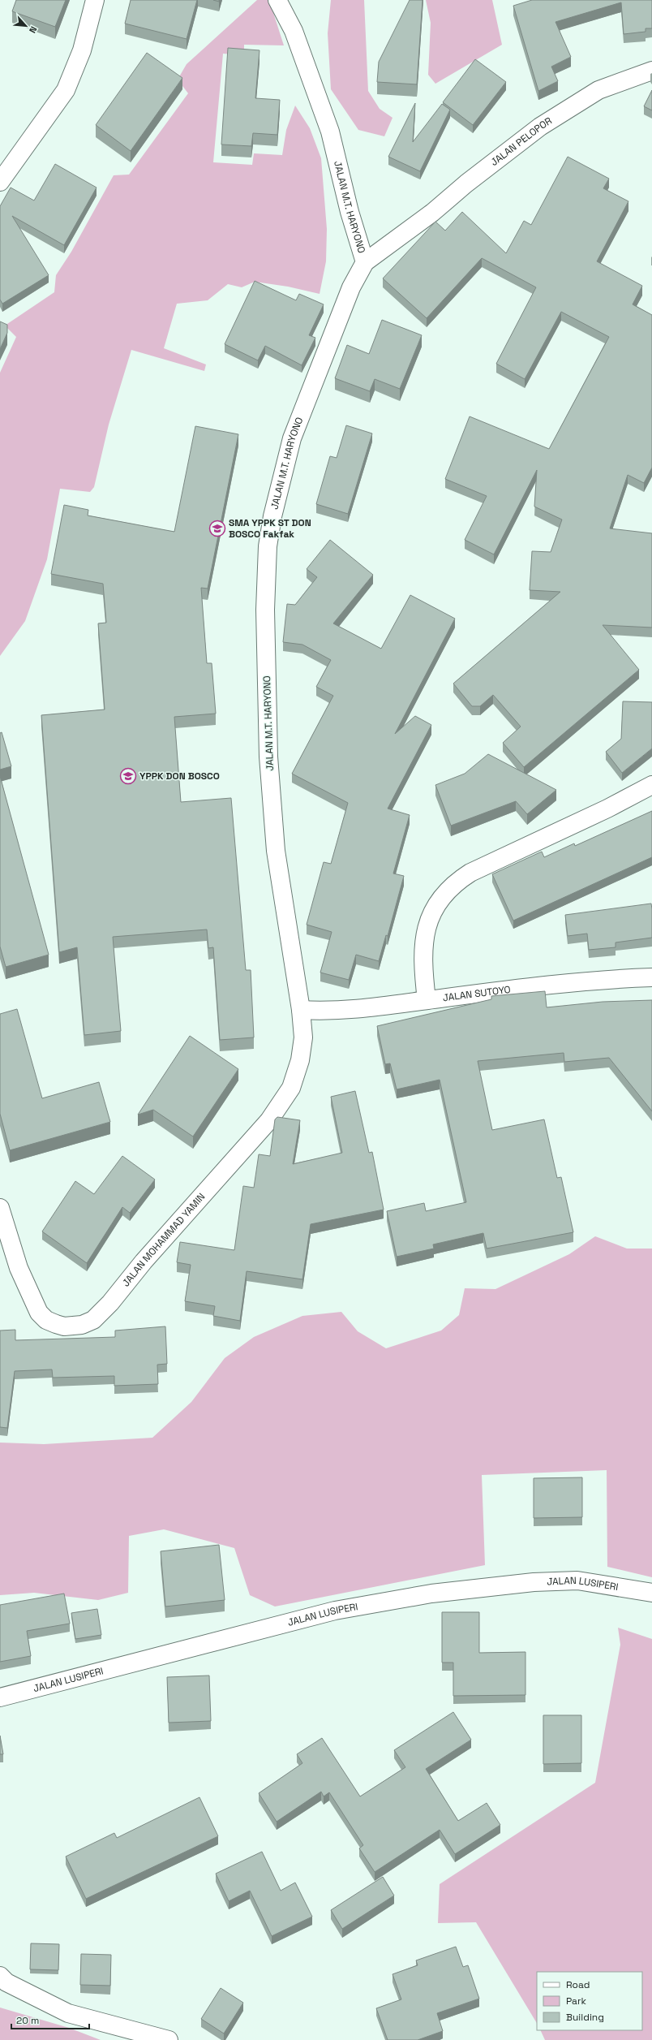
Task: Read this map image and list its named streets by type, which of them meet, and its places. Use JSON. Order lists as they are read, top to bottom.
{
  "streets": {
    "main road": [
      "JALAN PELOPOR",
      "JALAN M.T. HARYONO",
      "JALAN SUTOYO",
      "JALAN MOHAMMAD YAMIN",
      "JALAN LUSIPERI"
    ]
  },
  "crossings": [
    ["JALAN PELOPOR", "JALAN M.T. HARYONO"],
    ["JALAN M.T. HARYONO", "JALAN SUTOYO"],
    ["JALAN M.T. HARYONO", "JALAN MOHAMMAD YAMIN"],
    ["JALAN SUTOYO", "JALAN MOHAMMAD YAMIN"]
  ],
  "places": {
    "school or university": ["SMA YPPK ST DON BOSCO Fakfak", "YPPK DON BOSCO"]
  },
  "legend": ["Road", "Park", "Building"],
  "scale_bar": "20 m",
  "north": "bottom right"
}
